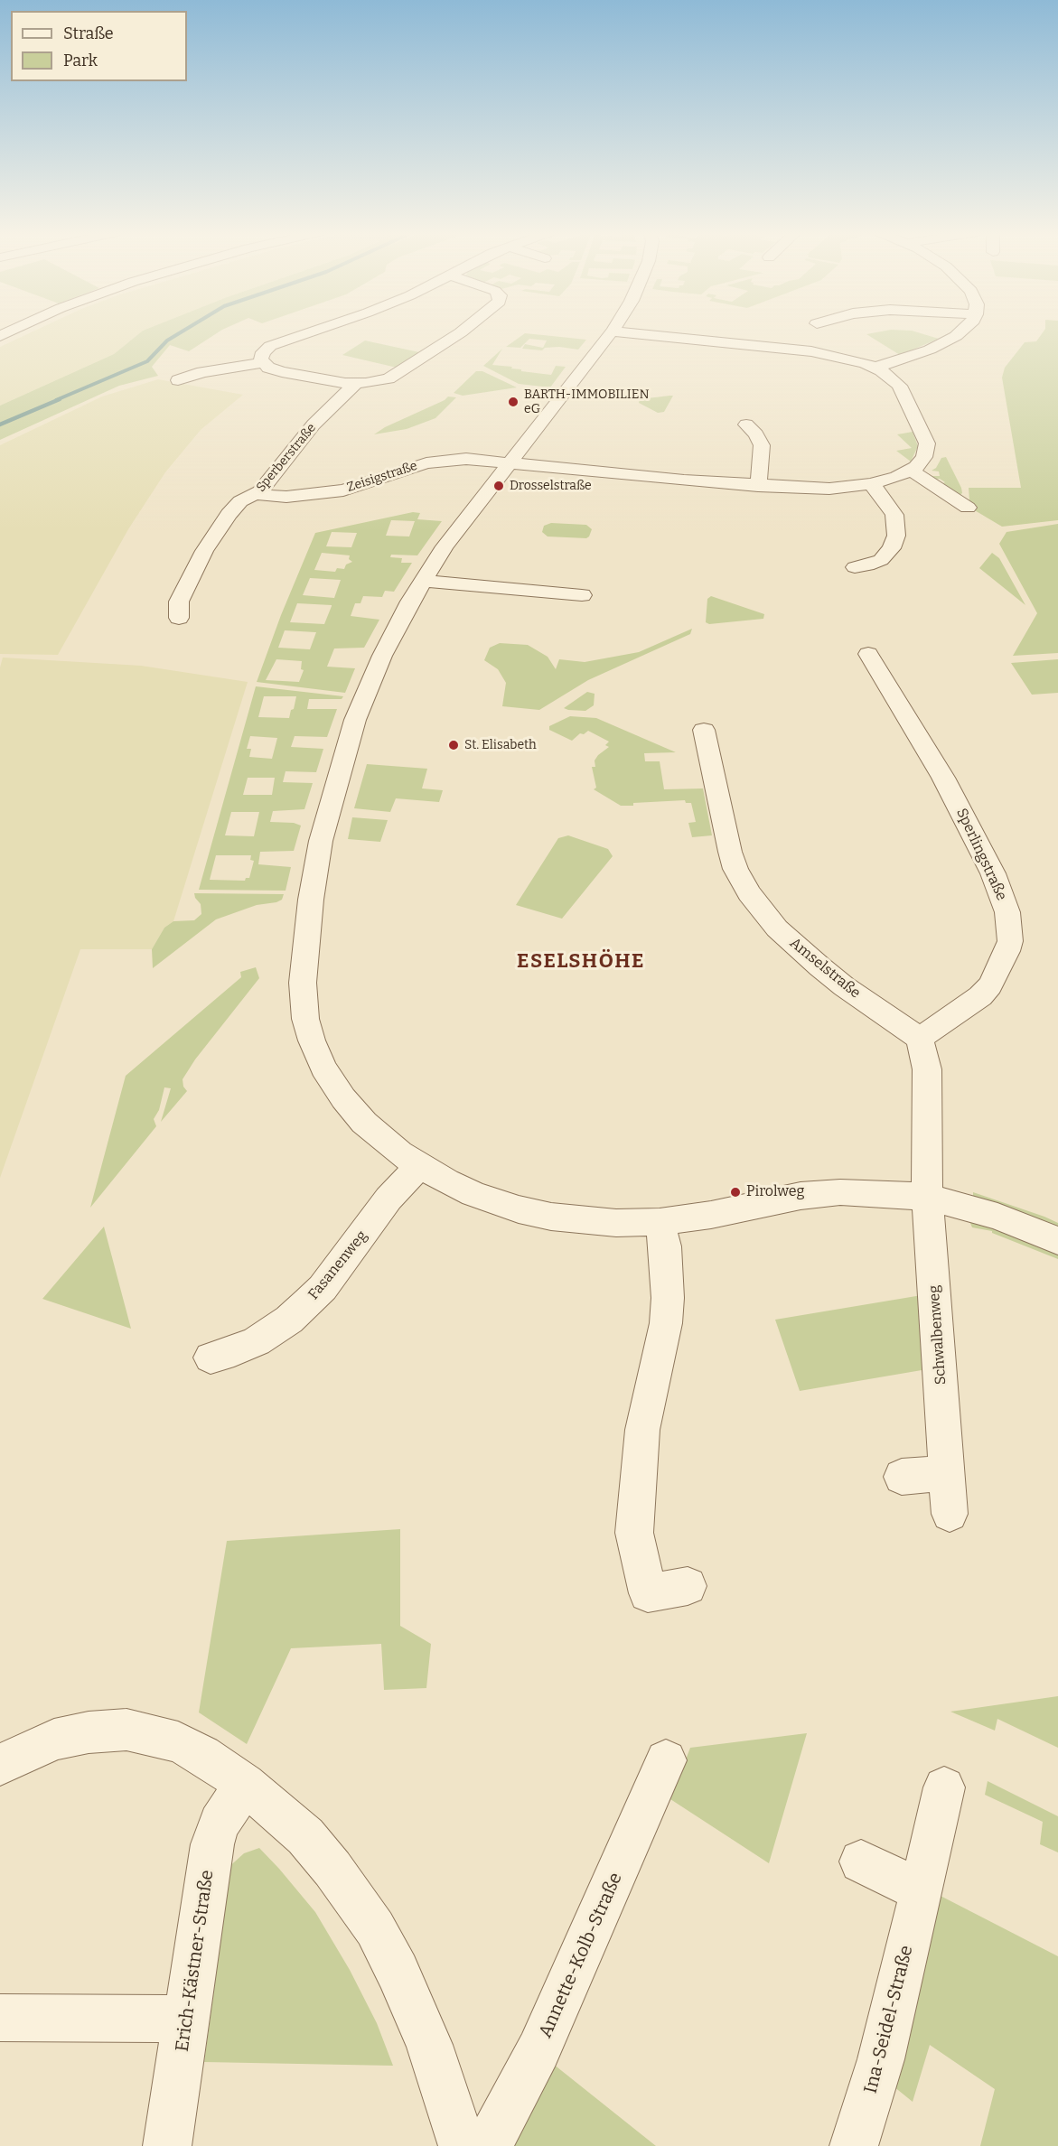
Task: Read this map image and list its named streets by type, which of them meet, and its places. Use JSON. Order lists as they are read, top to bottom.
{
  "streets": {
    "street": [
      "Sperberstraße",
      "Zeisigstraße",
      "Sperlingstraße",
      "Amselstraße",
      "Fasanenweg",
      "Schwalbenweg",
      "Annette-Kolb-Straße",
      "Erich-Kästner-Straße",
      "Ina-Seidel-Straße"
    ]
  },
  "crossings": [
    ["Sperberstraße", "Zeisigstraße"],
    ["Sperlingstraße", "Amselstraße"]
  ],
  "districts": ["ESELSHÖHE"],
  "places": [
    "BARTH-IMMOBILIEN eG",
    "Drosselstraße",
    "St. Elisabeth",
    "Pirolweg"
  ],
  "legend": ["Straße", "Park"]
}
